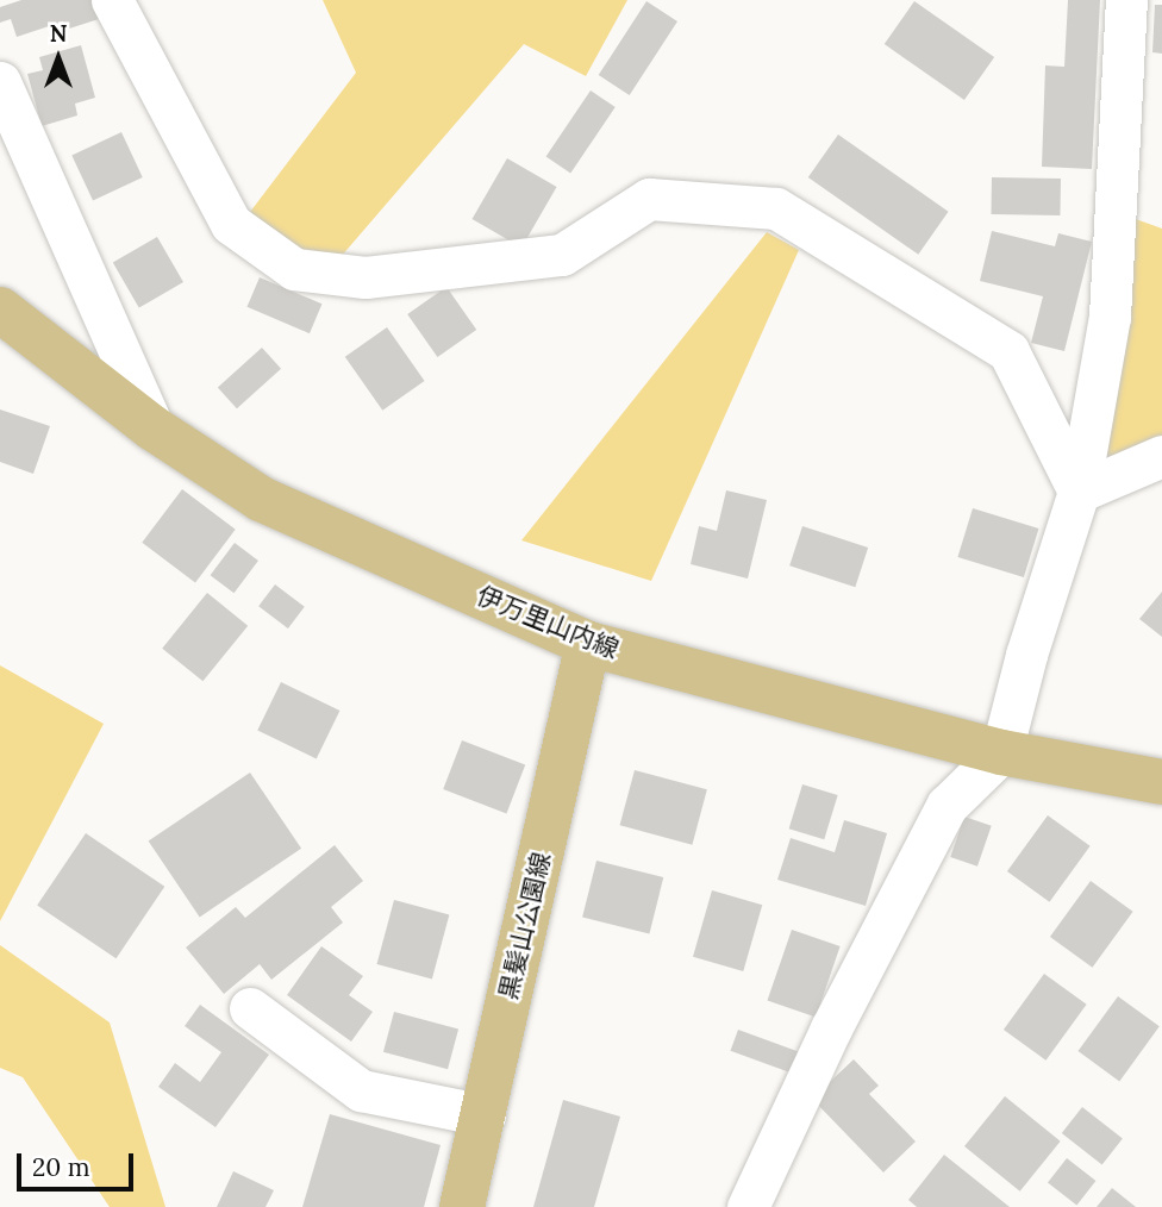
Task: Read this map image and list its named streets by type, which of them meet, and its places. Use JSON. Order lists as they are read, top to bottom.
{
  "streets": {
    "main road": ["伊万里山内線", "黒髪山公園線"]
  },
  "crossings": [
    ["伊万里山内線", "黒髪山公園線"]
  ],
  "scale_bar": "20 m",
  "north": "top"
}
